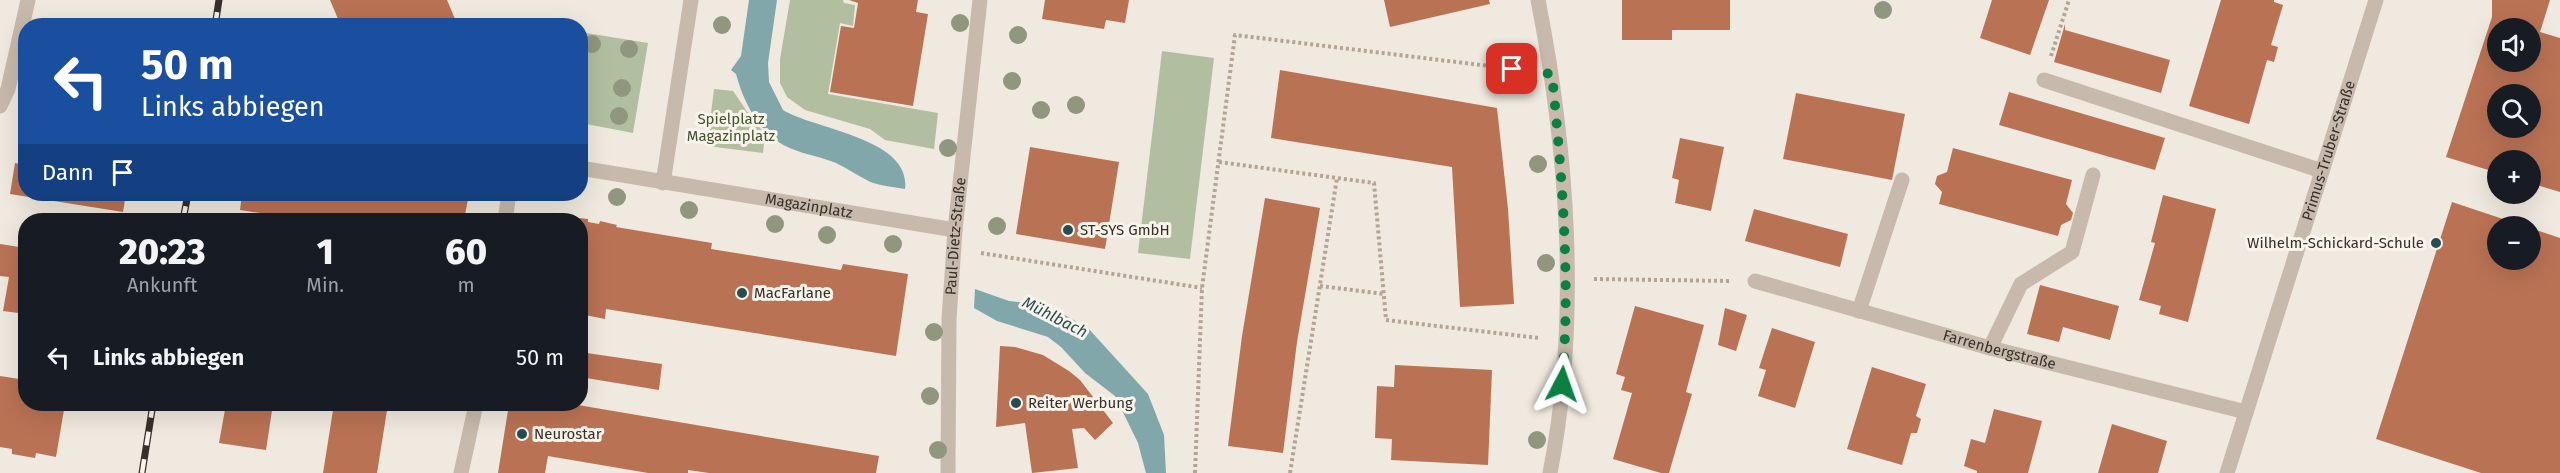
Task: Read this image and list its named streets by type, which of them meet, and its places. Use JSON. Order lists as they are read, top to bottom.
{
  "streets": {
    "street": [
      "Primus-Truber-Straße",
      "Magazinplatz",
      "Paul-Dietz-Straße",
      "Farrenbergstraße"
    ]
  },
  "crossings": [
    ["Primus-Truber-Straße", "Farrenbergstraße"],
    ["Magazinplatz", "Paul-Dietz-Straße"]
  ],
  "water": ["Mühlbach"],
  "parks": ["Spielplatz Magazinplatz"],
  "places": [
    "ST-SYS GmbH",
    "Wilhelm-Schickard-Schule",
    "MacFarlane",
    "Reiter Werbung",
    "Neurostar"
  ],
  "page": {
    "map_buttons": ["+", "−"],
    "turn": ["50 m", "Links abbiegen"],
    "then": "Dann",
    "eta": [
      "20:23",
      "Ankunft",
      "1",
      "Min.",
      "60",
      "m"
    ],
    "list": [
      {
        "name": "Links abbiegen",
        "value": "50 m"
      }
    ]
  }
}
